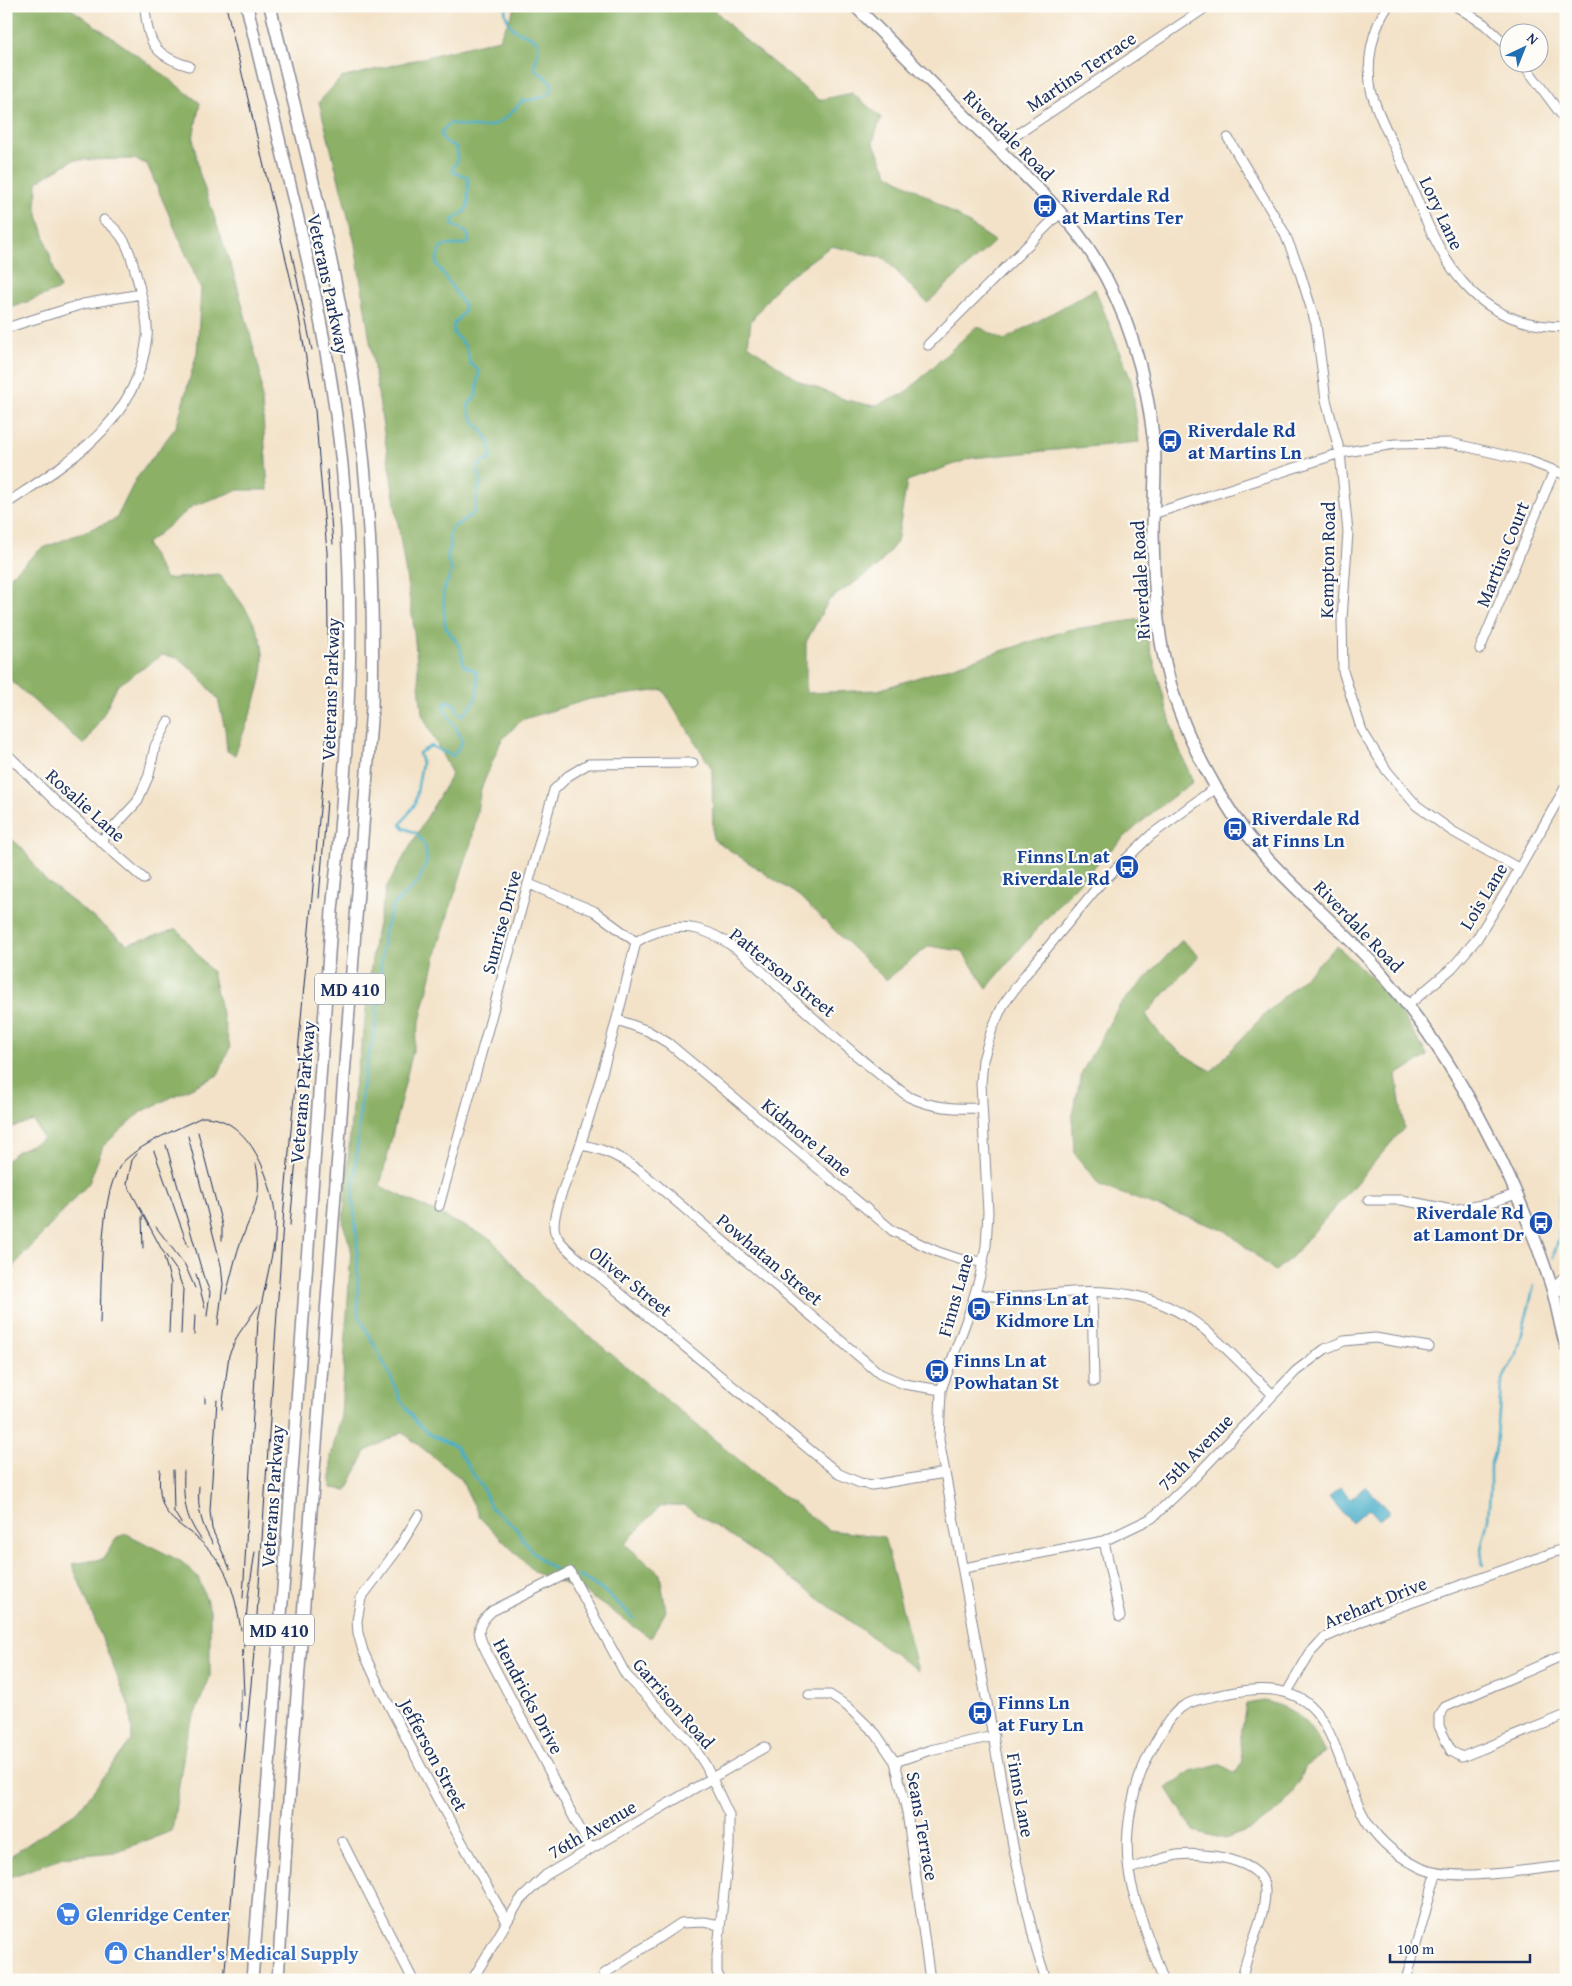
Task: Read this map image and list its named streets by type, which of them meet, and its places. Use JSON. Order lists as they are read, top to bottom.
{
  "streets": {
    "main road": ["Riverdale Road", "Veterans Parkway", "MD 410"],
    "street": [
      "Martins Terrace",
      "Lory Lane",
      "Martins Court",
      "Kempton Road",
      "Rosalie Lane",
      "Lois Lane",
      "Sunrise Drive",
      "Patterson Street",
      "Kidmore Lane",
      "Powhatan Street",
      "Oliver Street",
      "Finns Lane",
      "75th Avenue",
      "Arehart Drive",
      "Hendricks Drive",
      "Garrison Road",
      "Jefferson Street",
      "Seans Terrace",
      "76th Avenue"
    ]
  },
  "crossings": [
    ["Martins Terrace", "Riverdale Road"],
    ["Riverdale Road", "Lois Lane"],
    ["Riverdale Road", "Finns Lane"],
    ["Kempton Road", "Lois Lane"],
    ["Patterson Street", "Oliver Street"],
    ["Patterson Street", "Finns Lane"],
    ["Kidmore Lane", "Oliver Street"],
    ["Kidmore Lane", "Finns Lane"],
    ["Powhatan Street", "Oliver Street"],
    ["Powhatan Street", "Finns Lane"],
    ["Oliver Street", "Finns Lane"],
    ["Finns Lane", "75th Avenue"],
    ["Hendricks Drive", "Garrison Road"],
    ["Hendricks Drive", "76th Avenue"],
    ["Garrison Road", "76th Avenue"],
    ["Jefferson Street", "76th Avenue"]
  ],
  "places": {
    "bus stop": [
      "Riverdale Rd at Martins Ter",
      "Riverdale Rd at Martins Ln",
      "Riverdale Rd at Finns Ln",
      "Finns Ln at Riverdale Rd",
      "Riverdale Rd at Lamont Dr",
      "Finns Ln at Kidmore Ln",
      "Finns Ln at Powhatan St",
      "Finns Ln at Fury Ln"
    ],
    "supermarket": ["Glenridge Center"],
    "shop": ["Chandler's Medical Supply"]
  },
  "scale_bar": "100 m",
  "north": "top right"
}
